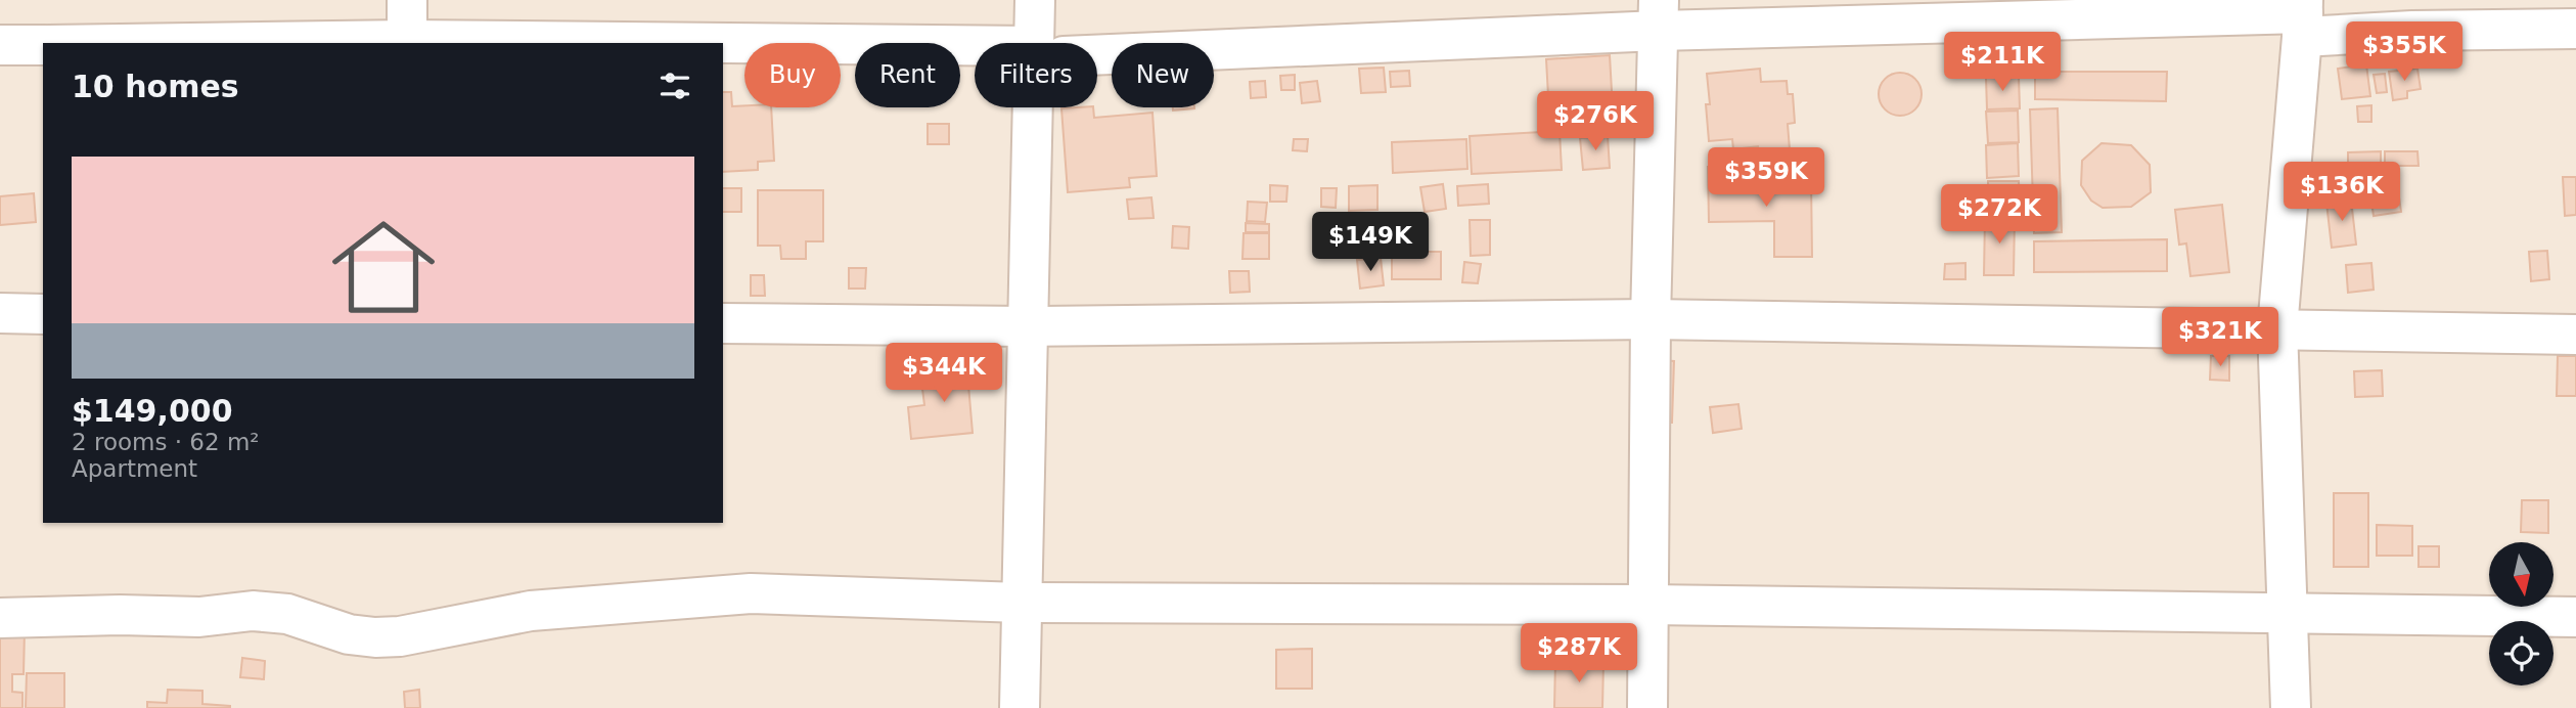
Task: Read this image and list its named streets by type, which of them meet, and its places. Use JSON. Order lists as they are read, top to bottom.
{
  "north": "bottom",
  "page": {
    "price": [
      "$355K",
      "$211K",
      "$276K",
      "$359K",
      "$136K",
      "$272K",
      "$149K",
      "$321K",
      "$344K",
      "$287K"
    ],
    "chip": [
      "Buy",
      "Rent",
      "Filters",
      "New"
    ],
    "heading": "10 homes",
    "list": [
      {
        "name": "$149,000",
        "note": "2 rooms · 62 m² · Apartment"
      }
    ]
  }
}
